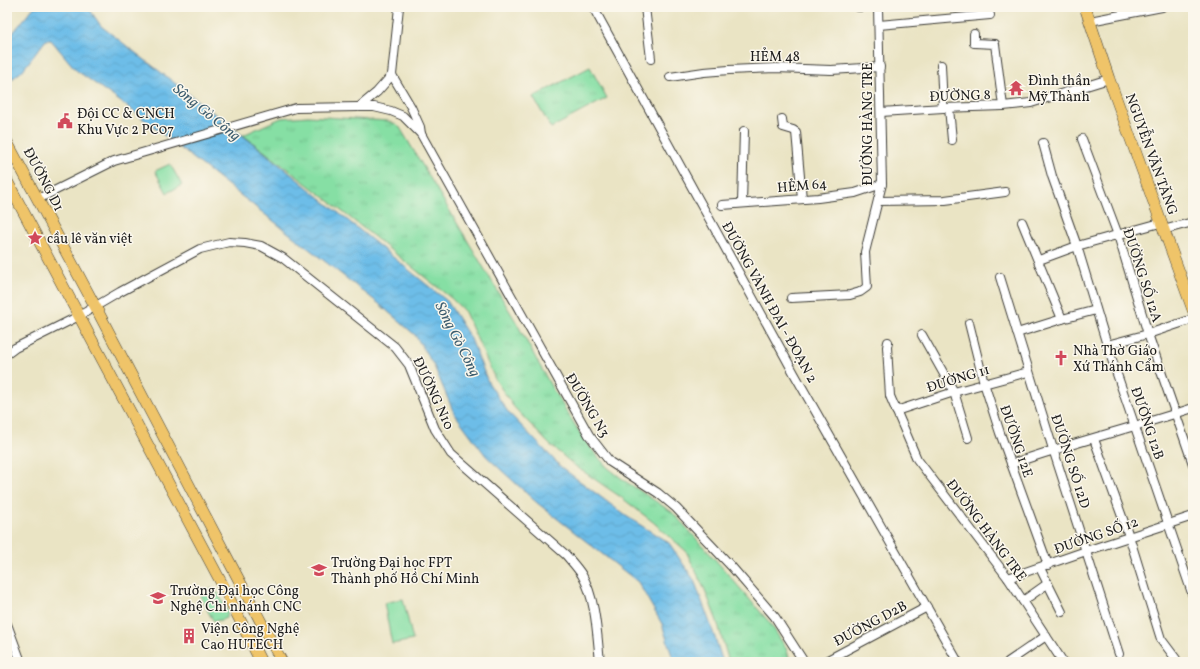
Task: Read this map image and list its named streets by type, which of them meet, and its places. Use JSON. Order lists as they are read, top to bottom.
{
  "streets": {
    "main road": ["NGUYỄN VĂN TĂNG", "ĐƯỜNG D1"],
    "street": [
      "HẺM 48",
      "ĐƯỜNG 8",
      "ĐƯỜNG HÀNG TRE",
      "HẺM 64",
      "ĐƯỜNG SỐ 12A",
      "ĐƯỜNG VÀNH ĐAI - ĐOẠN 2",
      "ĐƯỜNG 11",
      "ĐƯỜNG N10",
      "ĐƯỜNG N3",
      "ĐƯỜNG 12B",
      "ĐƯỜNG 12E",
      "ĐƯỜNG SỐ 12D",
      "ĐƯỜNG SỐ 12",
      "ĐƯỜNG D2B"
    ]
  },
  "crossings": [
    ["HẺM 48", "ĐƯỜNG HÀNG TRE"],
    ["ĐƯỜNG 8", "ĐƯỜNG HÀNG TRE"],
    ["ĐƯỜNG 8", "NGUYỄN VĂN TĂNG"],
    ["ĐƯỜNG HÀNG TRE", "HẺM 64"],
    ["ĐƯỜNG HÀNG TRE", "ĐƯỜNG 11"],
    ["ĐƯỜNG HÀNG TRE", "ĐƯỜNG SỐ 12"],
    ["ĐƯỜNG D1", "ĐƯỜNG N10"],
    ["ĐƯỜNG D1", "ĐƯỜNG N3"],
    ["ĐƯỜNG VÀNH ĐAI - ĐOẠN 2", "ĐƯỜNG D2B"],
    ["ĐƯỜNG 11", "ĐƯỜNG 12E"],
    ["ĐƯỜNG 11", "ĐƯỜNG SỐ 12D"],
    ["ĐƯỜNG 12B", "ĐƯỜNG SỐ 12"],
    ["ĐƯỜNG 12E", "ĐƯỜNG SỐ 12"],
    ["ĐƯỜNG SỐ 12D", "ĐƯỜNG SỐ 12"]
  ],
  "water": ["Sông Gò Công"],
  "places": {
    "temple": ["Đình thần Mỹ Thành"],
    "public building": ["Đội CC & CNCH Khu Vực 2 PC07"],
    "place": ["cầu lê văn việt"],
    "church": ["Nhà Thờ Giáo Xứ Thánh Cẩm"],
    "school or university": ["Trường Đại học FPT Thành phố Hồ Chí Minh", "Trường Đại học Công Nghệ Chi nhánh CNC"],
    "building": ["Viện Công Nghệ Cao HUTECH"]
  }
}
